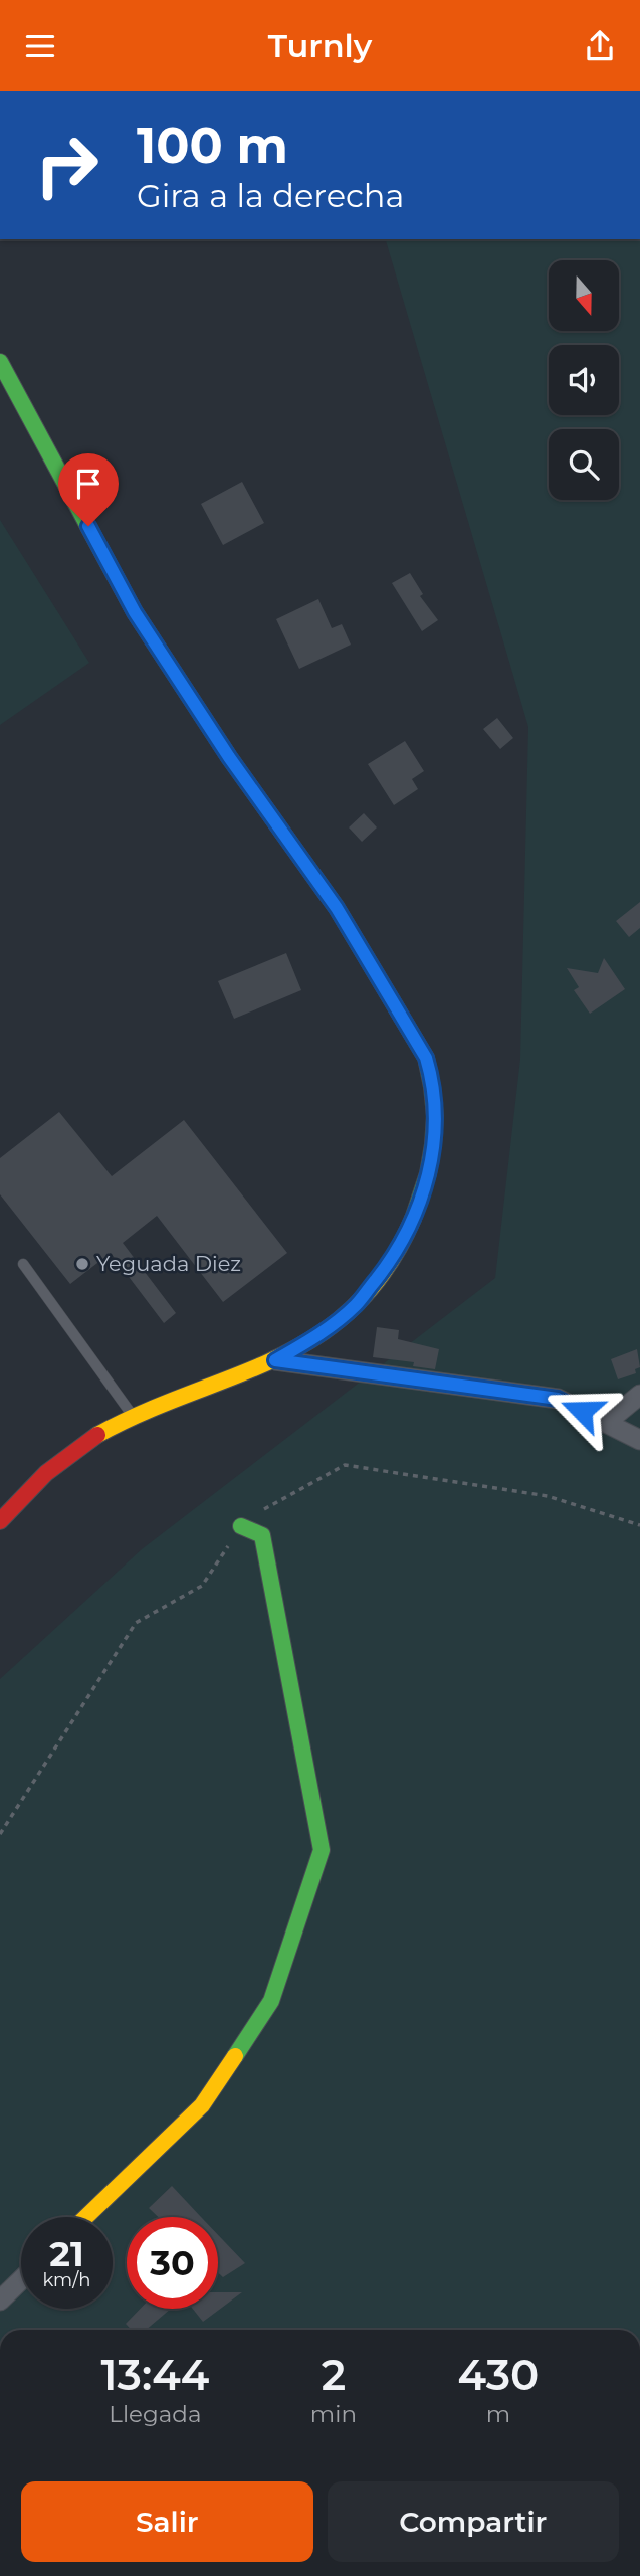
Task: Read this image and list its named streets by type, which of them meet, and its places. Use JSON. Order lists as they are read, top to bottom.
{
  "places": ["Yeguada Diez"],
  "north": "bottom",
  "page": {
    "header": "Turnly",
    "turn": ["100 m", "Gira a la derecha"],
    "speed": "21 km/h",
    "limit": "30",
    "eta": [
      "13:44",
      "Llegada",
      "2",
      "min",
      "430",
      "m"
    ],
    "buttons": ["Salir", "Compartir"]
  }
}
